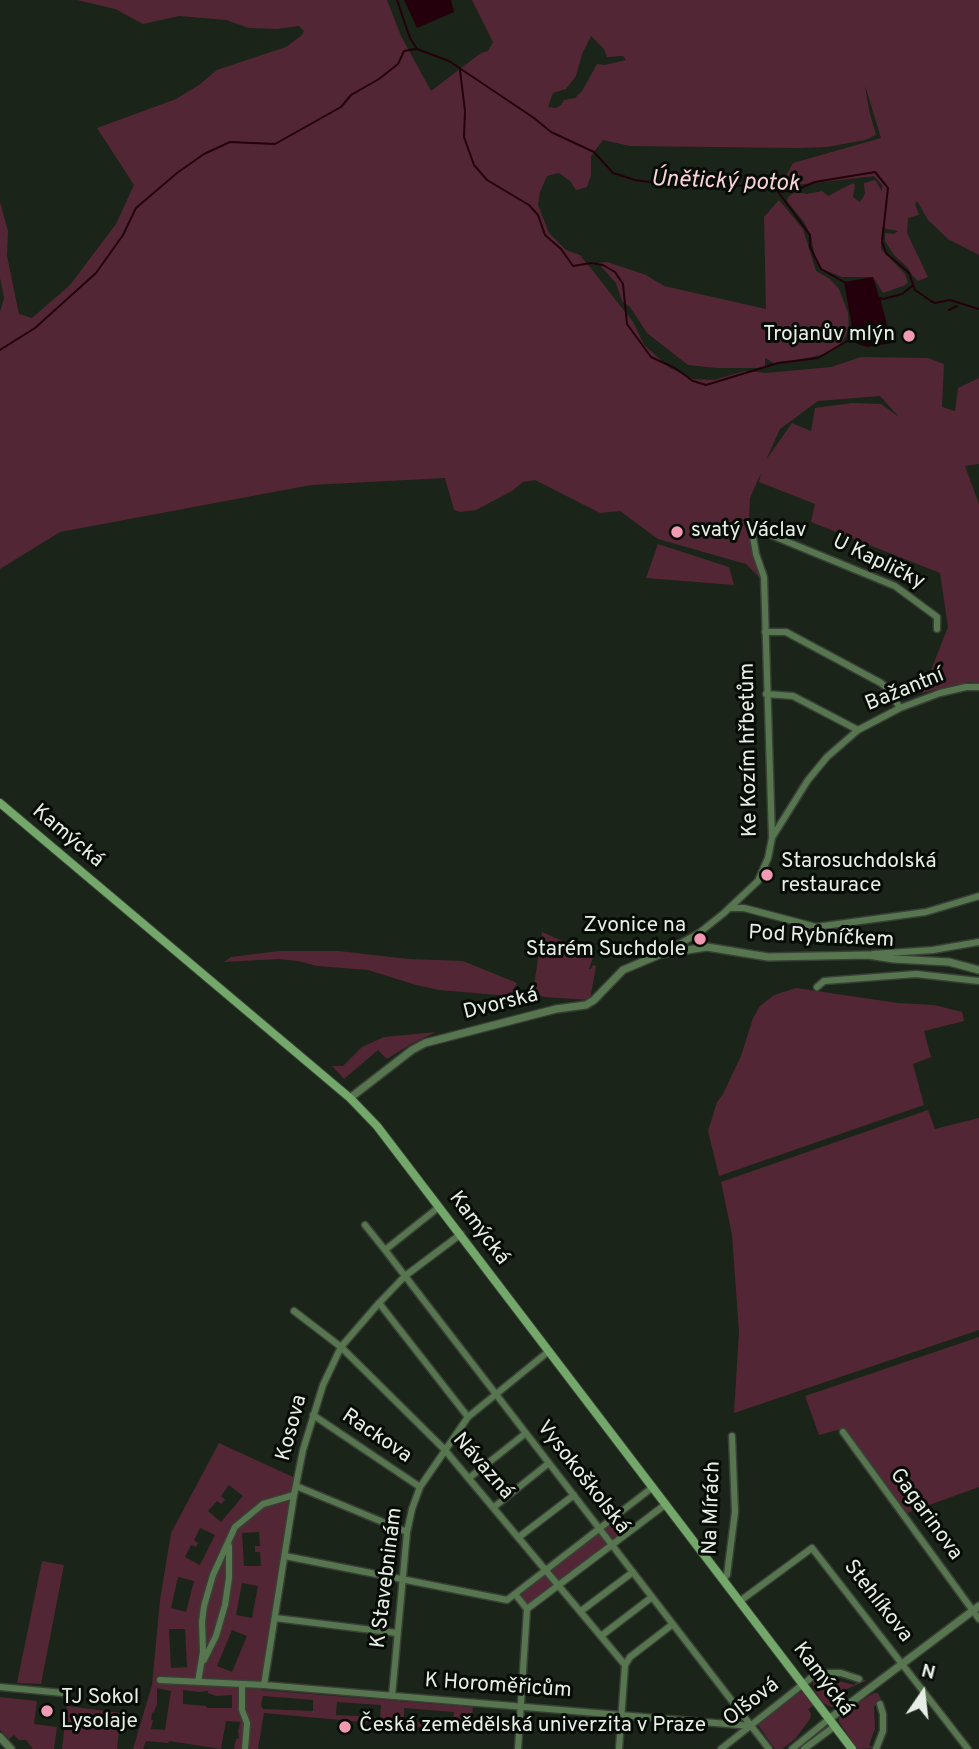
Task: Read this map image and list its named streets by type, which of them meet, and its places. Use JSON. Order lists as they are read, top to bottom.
{
  "streets": {
    "main road": ["Kamýcká"],
    "street": [
      "U Kapličky",
      "Bažantní",
      "Ke Kozím hřbetům",
      "Pod Rybníčkem",
      "Dvorská",
      "Kosova",
      "Rackova",
      "Návazná",
      "Vysokoškolská",
      "Na Mírách",
      "Gagarinova",
      "K Stavebninám",
      "Stehlíkova",
      "K Horoměřicům",
      "Olšová"
    ]
  },
  "crossings": [
    ["U Kapličky", "Ke Kozím hřbetům"],
    ["Bažantní", "Ke Kozím hřbetům"],
    ["Ke Kozím hřbetům", "Pod Rybníčkem"],
    ["Ke Kozím hřbetům", "Dvorská"],
    ["Kamýcká", "Dvorská"],
    ["Kamýcká", "Kosova"],
    ["Kamýcká", "Na Mírách"],
    ["Kamýcká", "K Stavebninám"],
    ["Kamýcká", "Stehlíkova"],
    ["Kamýcká", "Olšová"],
    ["Pod Rybníčkem", "Dvorská"],
    ["Kosova", "Rackova"],
    ["Kosova", "Návazná"],
    ["Kosova", "Vysokoškolská"],
    ["Kosova", "K Horoměřicům"],
    ["Rackova", "K Stavebninám"],
    ["Návazná", "K Stavebninám"],
    ["Vysokoškolská", "K Stavebninám"],
    ["Vysokoškolská", "K Horoměřicům"],
    ["Vysokoškolská", "Olšová"],
    ["K Stavebninám", "K Horoměřicům"],
    ["K Horoměřicům", "Olšová"]
  ],
  "water": ["Únětický potok"],
  "places": [
    "Trojanův mlýn",
    "svatý Václav",
    "Starosuchdolská restaurace",
    "Zvonice na Starém Suchdole",
    "TJ Sokol Lysolaje",
    "Česká zemědělská univerzita v Praze"
  ],
  "north": "top"
}
